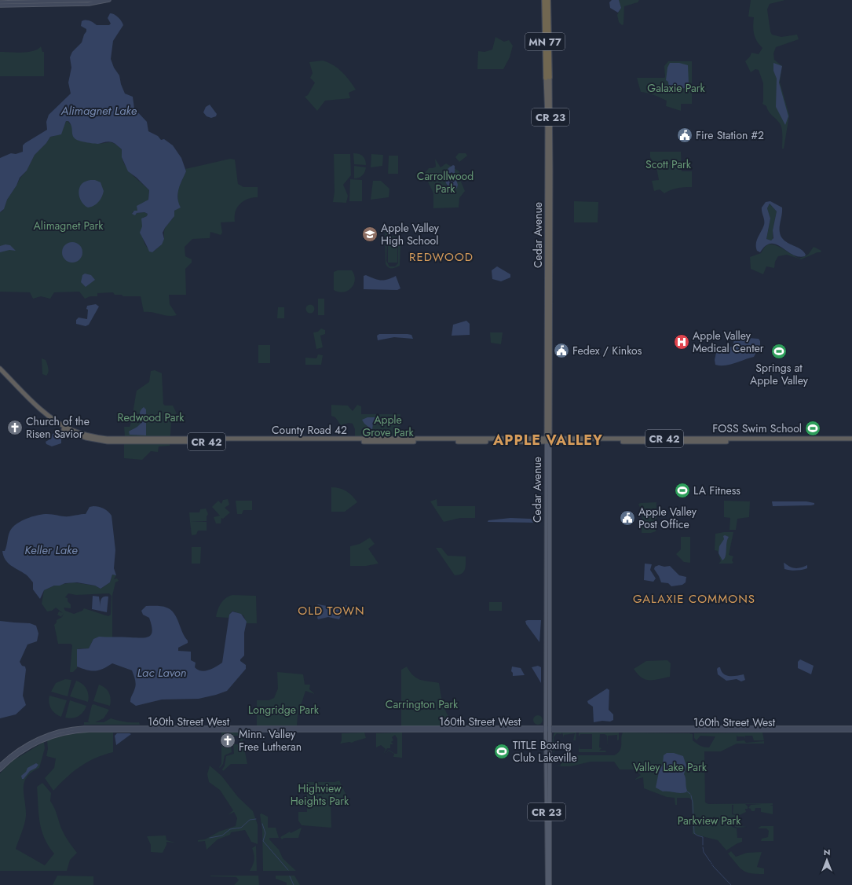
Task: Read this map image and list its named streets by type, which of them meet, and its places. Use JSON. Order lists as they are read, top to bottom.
{
  "streets": {
    "highway": [
      "MN 77",
      "CR 23",
      "Cedar Avenue",
      "County Road 42",
      "CR 42"
    ],
    "main road": ["160th Street West"]
  },
  "crossings": [
    ["CR 23", "Cedar Avenue"],
    ["Cedar Avenue", "County Road 42"],
    ["Cedar Avenue", "160th Street West"],
    ["County Road 42", "CR 42"]
  ],
  "districts": [
    "REDWOOD",
    "APPLE VALLEY",
    "GALAXIE COMMONS",
    "OLD TOWN"
  ],
  "water": ["Alimagnet Lake", "Keller Lake", "Lac Lavon"],
  "parks": [
    "Galaxie Park",
    "Scott Park",
    "Carrollwood Park",
    "Alimagnet Park",
    "Redwood Park",
    "Apple Grove Park",
    "Carrington Park",
    "Longridge Park",
    "Valley Lake Park",
    "Highview Heights Park",
    "Parkview Park"
  ],
  "places": {
    "public building": ["Fire Station #2", "Fedex / Kinkos", "Apple Valley Post Office"],
    "school or university": ["Apple Valley High School"],
    "hospital": ["Apple Valley Medical Center"],
    "sports": [
      "Springs at Apple Valley",
      "FOSS Swim School",
      "LA Fitness",
      "TITLE Boxing Club Lakeville"
    ],
    "church": ["Church of the Risen Savior", "Minn. Valley Free Lutheran"]
  },
  "north": "top"
}
